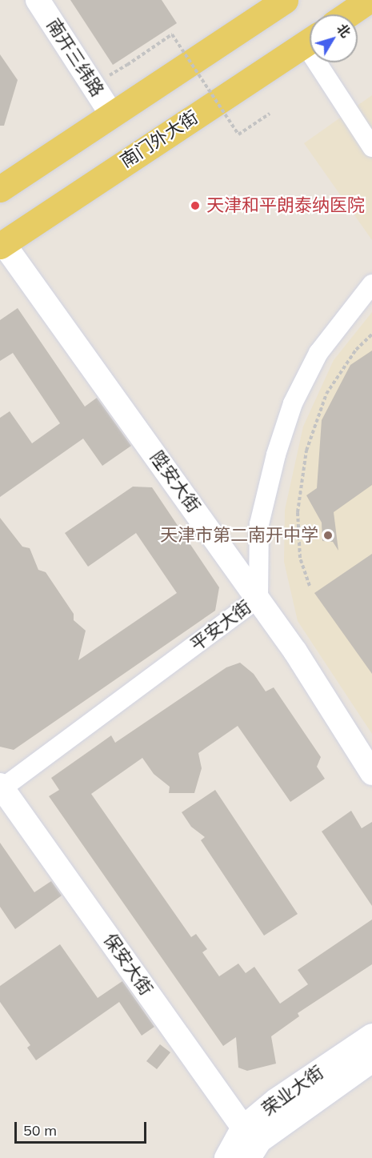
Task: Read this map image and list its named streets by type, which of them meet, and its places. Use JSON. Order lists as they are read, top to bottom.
{
  "streets": {
    "main road": ["南门外大街"],
    "street": [
      "南开三纬路",
      "陞安大街",
      "平安大街",
      "保安大街",
      "荣业大街"
    ]
  },
  "crossings": [
    ["南门外大街", "陞安大街"],
    ["陞安大街", "平安大街"],
    ["平安大街", "保安大街"],
    ["保安大街", "荣业大街"]
  ],
  "places": ["天津和平朗泰纳医院", "天津市第二南开中学"],
  "scale_bar": "50 m",
  "north": "top right"
}
